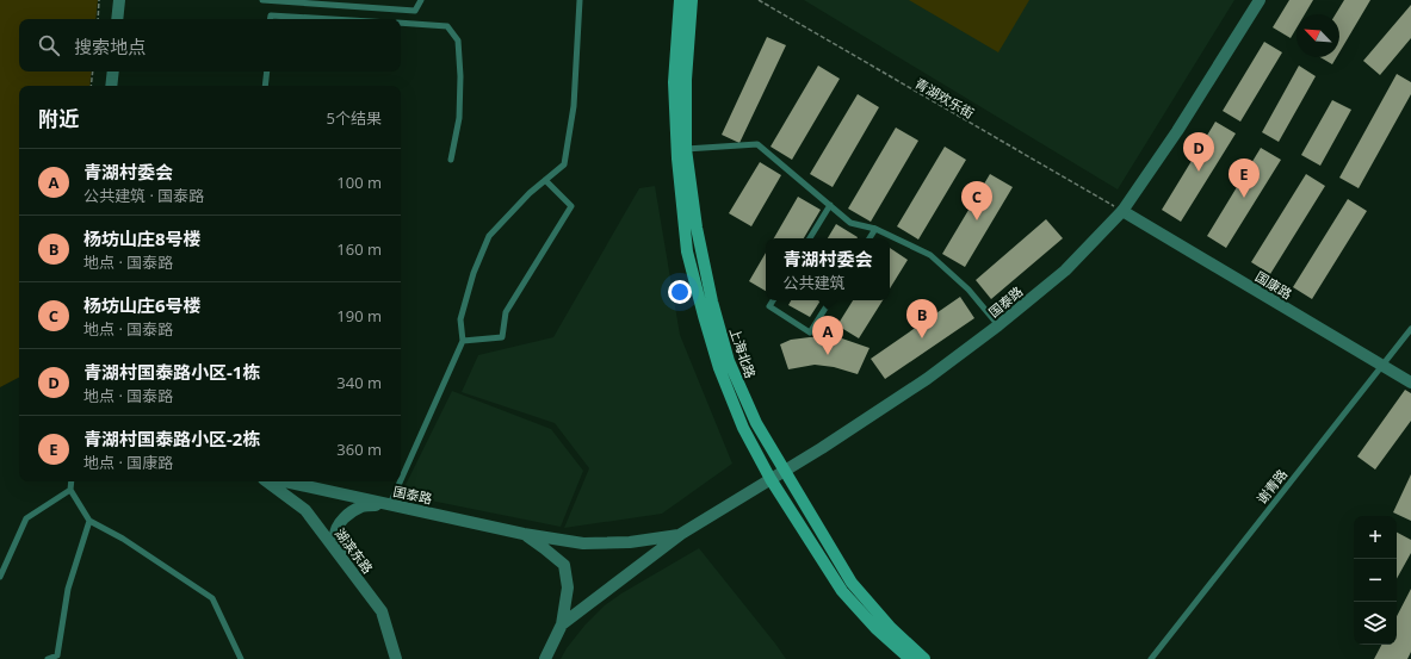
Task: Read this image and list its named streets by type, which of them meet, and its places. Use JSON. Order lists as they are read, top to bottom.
{
  "streets": {
    "main road": ["上海北路"],
    "street": ["国康路", "国泰路", "湖滨东路"],
    "lane": ["谢青路"],
    "path": ["青湖欢乐街"]
  },
  "crossings": [
    ["青湖欢乐街", "国康路"],
    ["青湖欢乐街", "国泰路"],
    ["国康路", "国泰路"],
    ["国康路", "谢青路"],
    ["国泰路", "上海北路"]
  ],
  "north": "top left",
  "page": {
    "search": "搜索地点",
    "heading": ["附近", "5个结果"],
    "pins": [
      "D",
      "E",
      "C",
      "B",
      "A"
    ],
    "list": [
      {
        "mark": "A",
        "name": "青湖村委会",
        "note": "公共建筑 · 国泰路",
        "value": "100 m"
      },
      {
        "mark": "B",
        "name": "杨坊山庄8号楼",
        "note": "地点 · 国泰路",
        "value": "160 m"
      },
      {
        "mark": "C",
        "name": "杨坊山庄6号楼",
        "note": "地点 · 国泰路",
        "value": "190 m"
      },
      {
        "mark": "D",
        "name": "青湖村国泰路小区-1栋",
        "note": "地点 · 国泰路",
        "value": "340 m"
      },
      {
        "mark": "E",
        "name": "青湖村国泰路小区-2栋",
        "note": "地点 · 国康路",
        "value": "360 m"
      }
    ],
    "popup": ["青湖村委会", "公共建筑"],
    "map_buttons": ["+", "−"]
  }
}
